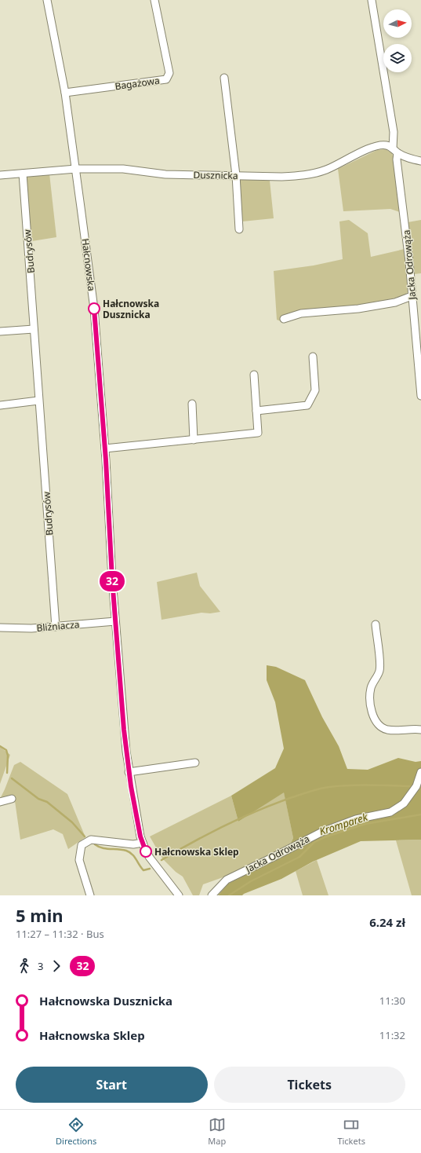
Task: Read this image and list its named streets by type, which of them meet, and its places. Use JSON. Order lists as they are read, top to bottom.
{
  "streets": {
    "street": [
      "Bagażowa",
      "Dusznicka",
      "Budrysów",
      "Hałcnowska",
      "Jacka Odrowąża",
      "Bliźniacza"
    ]
  },
  "crossings": [
    ["Bagażowa", "Hałcnowska"],
    ["Dusznicka", "Budrysów"],
    ["Dusznicka", "Hałcnowska"],
    ["Dusznicka", "Jacka Odrowąża"],
    ["Budrysów", "Bliźniacza"],
    ["Hałcnowska", "Bliźniacza"]
  ],
  "water": ["Kromparek"],
  "places": ["Hałcnowska Dusznicka", "Hałcnowska Sklep"],
  "lines": ["bus line 32"],
  "north": "right",
  "page": {
    "on_map": "32",
    "heading": ["5 min", "11:27 – 11:32 · Bus", "6.24 zł"],
    "legs": ["3", "32"],
    "list": [
      {
        "name": "Hałcnowska Dusznicka",
        "value": "11:30"
      },
      {
        "name": "Hałcnowska Sklep",
        "value": "11:32"
      }
    ],
    "buttons": ["Start", "Tickets"],
    "tabs": ["Directions", "Map", "Tickets"]
  }
}
